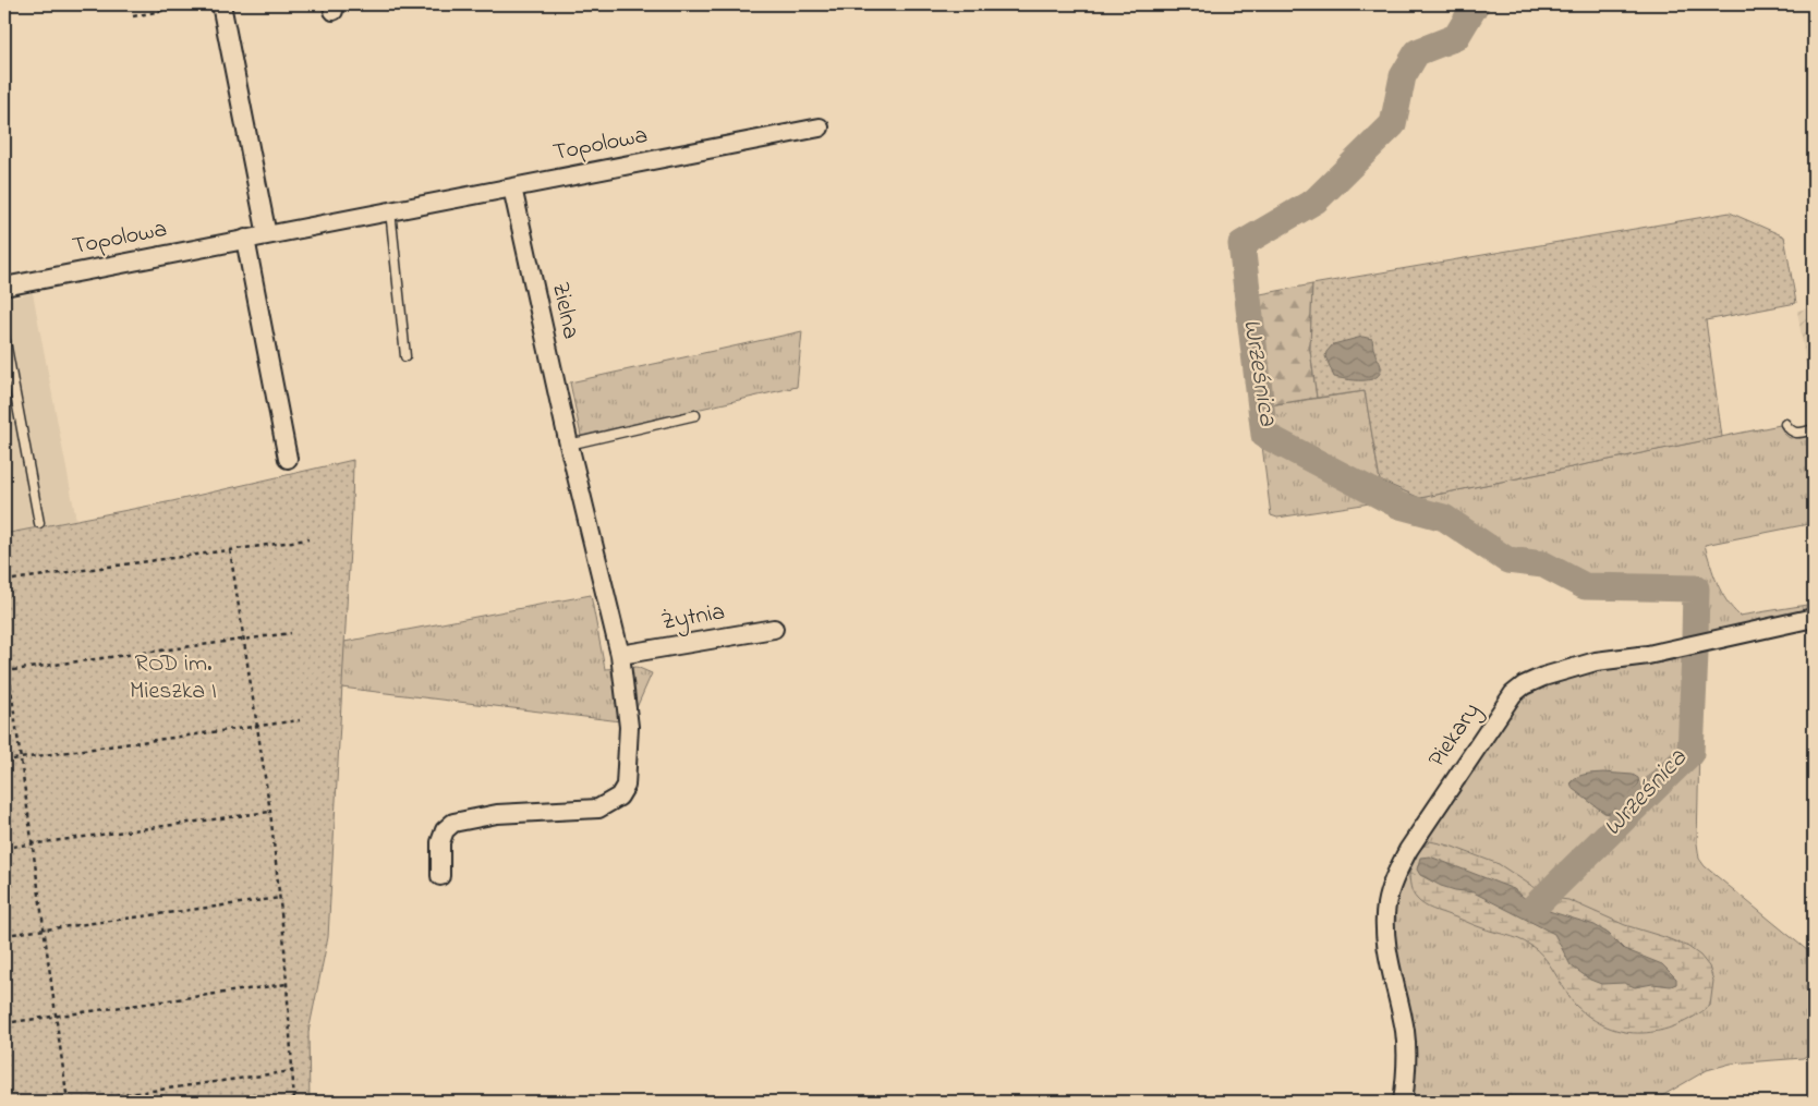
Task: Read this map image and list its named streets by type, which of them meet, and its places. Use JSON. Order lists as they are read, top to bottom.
{
  "streets": {
    "street": [
      "Topolowa",
      "Zielna",
      "Żytnia",
      "Piekary"
    ]
  },
  "crossings": [
    ["Topolowa", "Zielna"],
    ["Zielna", "Żytnia"]
  ],
  "water": ["Wrześnica"],
  "parks": ["ROD im. Mieszka I"]
}
